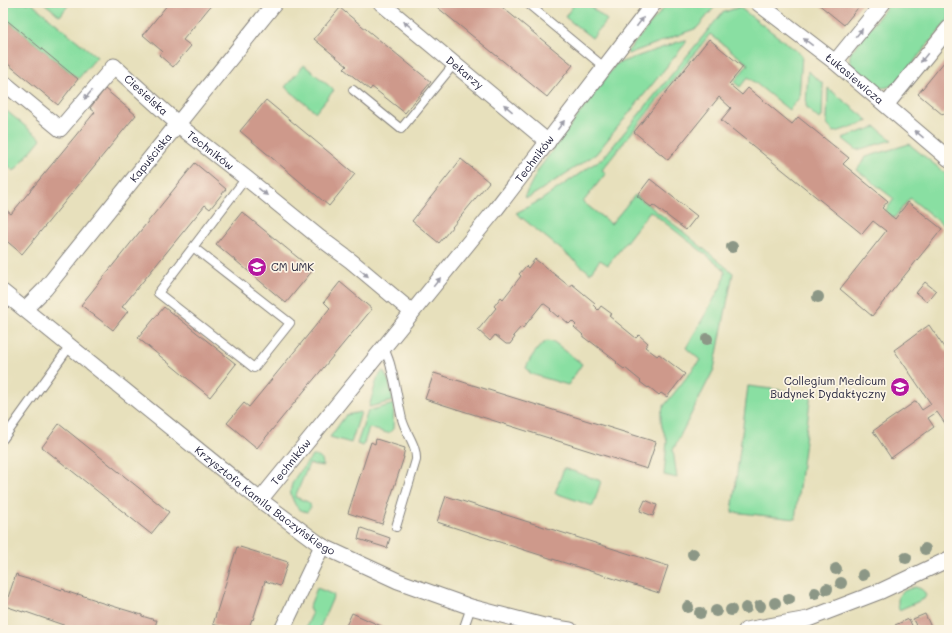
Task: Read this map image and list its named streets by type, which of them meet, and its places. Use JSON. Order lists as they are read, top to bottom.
{
  "streets": {
    "street": [
      "Dekarzy",
      "Łukasiewicza",
      "Ciesielska",
      "Techników",
      "Kapuściska",
      "Krzysztofa Kamila Baczyńskiego"
    ]
  },
  "crossings": [
    ["Dekarzy", "Techników"],
    ["Ciesielska", "Techników"],
    ["Ciesielska", "Kapuściska"],
    ["Techników", "Kapuściska"],
    ["Techników", "Krzysztofa Kamila Baczyńskiego"],
    ["Kapuściska", "Krzysztofa Kamila Baczyńskiego"]
  ],
  "one_way": ["Dekarzy", "Łukasiewicza"],
  "places": {
    "school or university": ["CM UMK", "Collegium Medicum Budynek Dydaktyczny"]
  }
}
